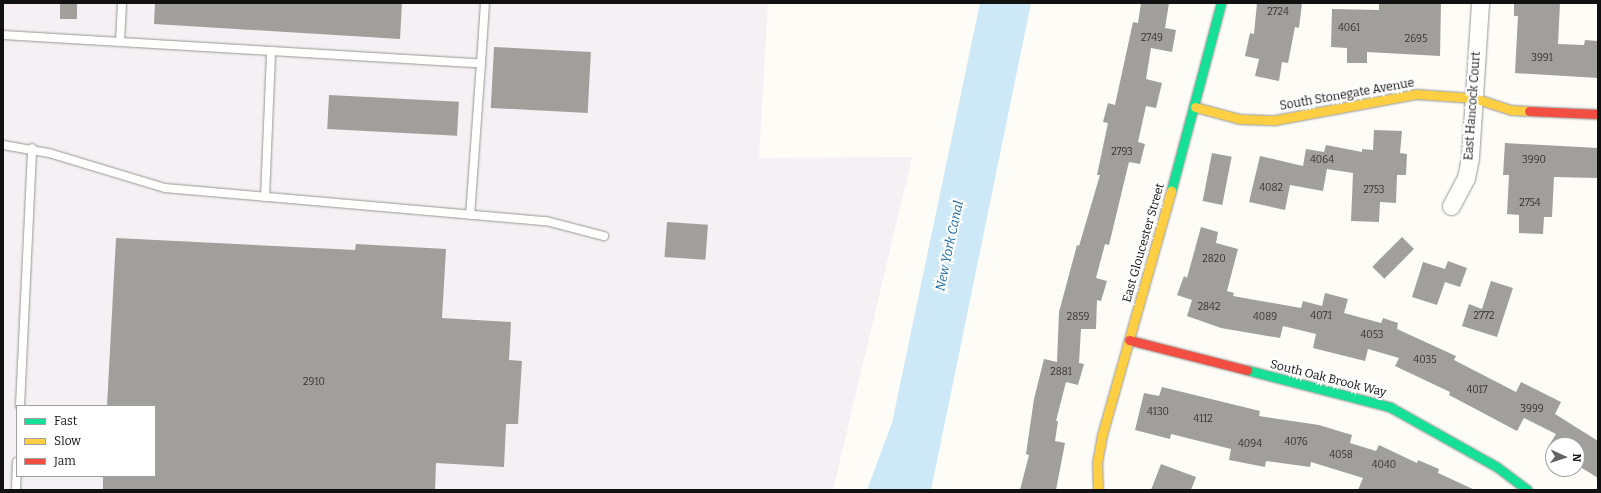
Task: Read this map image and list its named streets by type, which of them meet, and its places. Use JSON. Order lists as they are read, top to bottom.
{
  "streets": {
    "street": [
      "South Stonegate Avenue",
      "East Hancock Court",
      "East Gloucester Street",
      "South Oak Brook Way"
    ]
  },
  "crossings": [
    ["South Stonegate Avenue", "East Hancock Court"],
    ["South Stonegate Avenue", "East Gloucester Street"],
    ["East Gloucester Street", "South Oak Brook Way"]
  ],
  "water": ["New York Canal"],
  "house_numbers": [
    "2724",
    "4061",
    "2749",
    "2695",
    "3991",
    "2793",
    "4064",
    "3990",
    "4082",
    "2753",
    "2754",
    "2820",
    "2842",
    "4071",
    "2772",
    "2859",
    "4089",
    "4053",
    "4035",
    "2881",
    "2910",
    "4017",
    "3999",
    "4130",
    "4112",
    "4076",
    "4094",
    "4058",
    "4040"
  ],
  "legend": ["Fast", "Slow", "Jam"],
  "north": "right"
}
